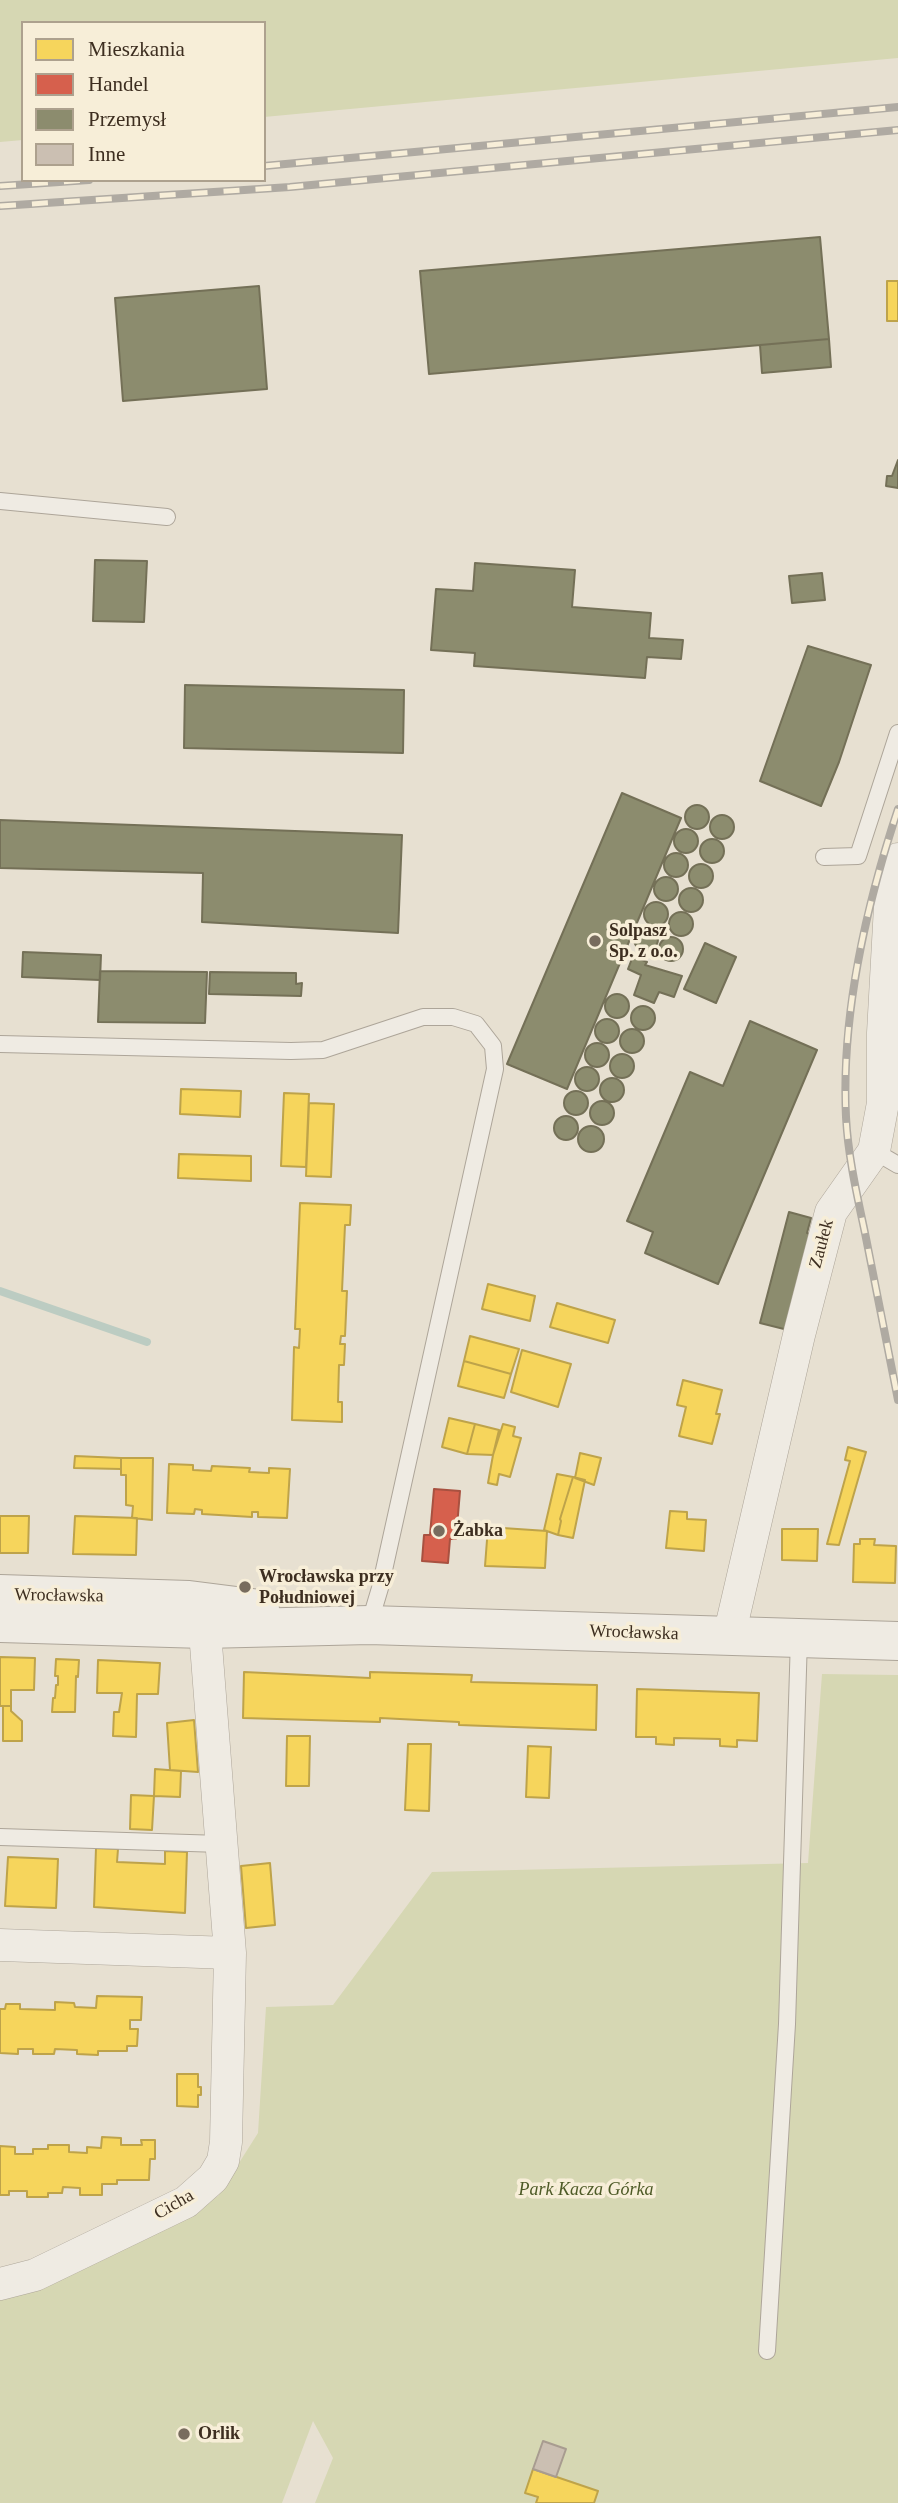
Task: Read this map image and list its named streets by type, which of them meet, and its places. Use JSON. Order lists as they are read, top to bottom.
{
  "streets": {
    "street": ["Zaułek", "Wrocławska", "Cicha"]
  },
  "crossings": [
    ["Zaułek", "Wrocławska"],
    ["Wrocławska", "Cicha"]
  ],
  "parks": ["Park Kacza Górka"],
  "places": [
    "Solpasz Sp. z o.o.",
    "Żabka",
    "Wrocławska przy Południowej",
    "Orlik"
  ],
  "legend": [
    "Mieszkania",
    "Handel",
    "Przemysł",
    "Inne"
  ]
}
